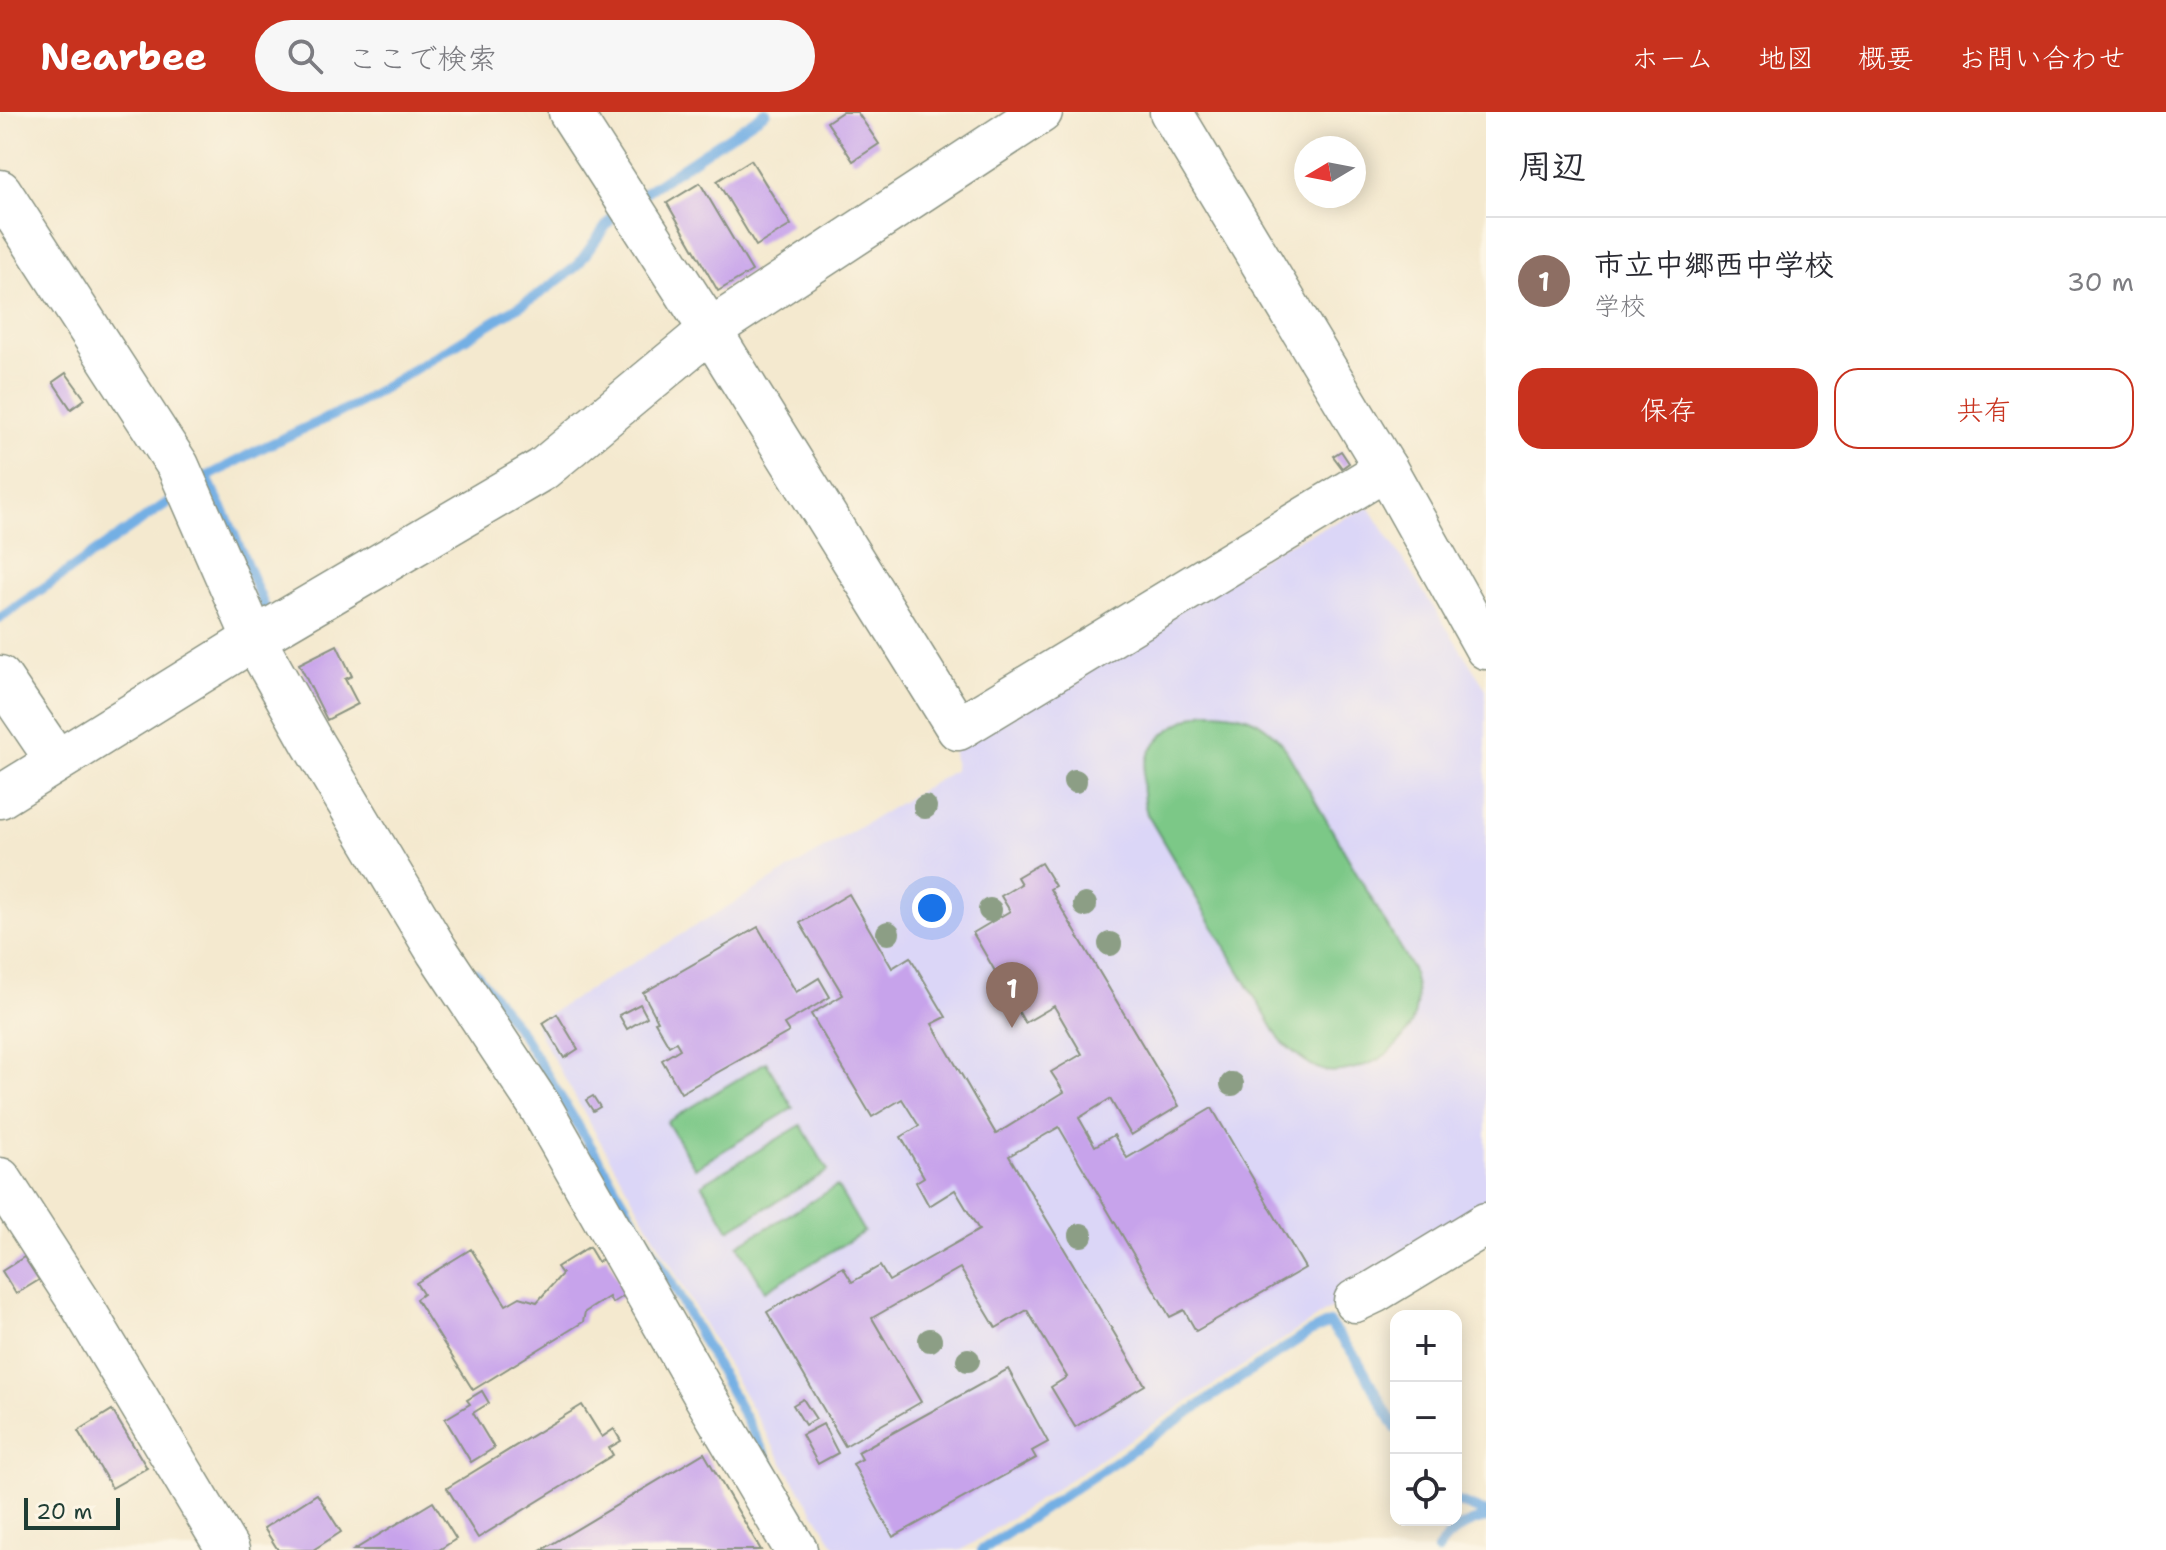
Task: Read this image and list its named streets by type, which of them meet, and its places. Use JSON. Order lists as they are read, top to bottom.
{
  "scale_bar": "20 m",
  "north": "left",
  "page": {
    "header": "Nearbee",
    "search": "ここで検索",
    "nav": [
      "ホーム",
      "地図",
      "概要",
      "お問い合わせ"
    ],
    "heading": "周辺",
    "list": [
      {
        "mark": "1",
        "name": "市立中郷西中学校",
        "note": "学校",
        "value": "30 m"
      }
    ],
    "buttons": ["保存", "共有"],
    "pins": "1",
    "map_buttons": ["+", "−"],
    "scale": "20 m"
  }
}
